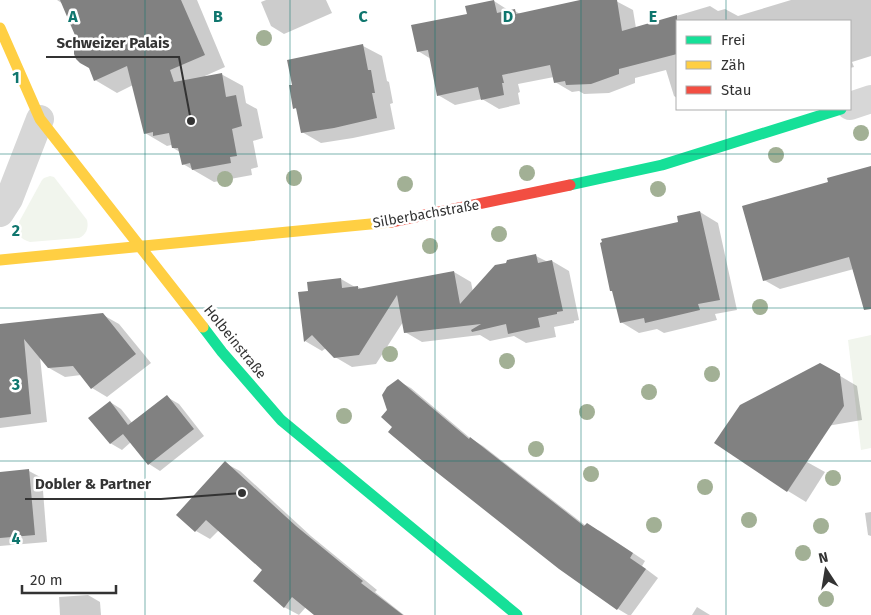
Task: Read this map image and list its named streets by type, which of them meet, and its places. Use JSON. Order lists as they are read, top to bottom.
{
  "streets": {
    "street": ["Silberbachstraße", "Holbeinstraße"]
  },
  "crossings": [
    ["Silberbachstraße", "Holbeinstraße"]
  ],
  "places": ["Schweizer Palais", "Dobler & Partner"],
  "legend": ["Frei", "Zäh", "Stau"],
  "scale_bar": "20 m",
  "north": "top",
  "grid": {
    "columns": [
      "A",
      "B",
      "C",
      "D",
      "E"
    ],
    "rows": [
      "1",
      "2",
      "3",
      "4"
    ]
  }
}
